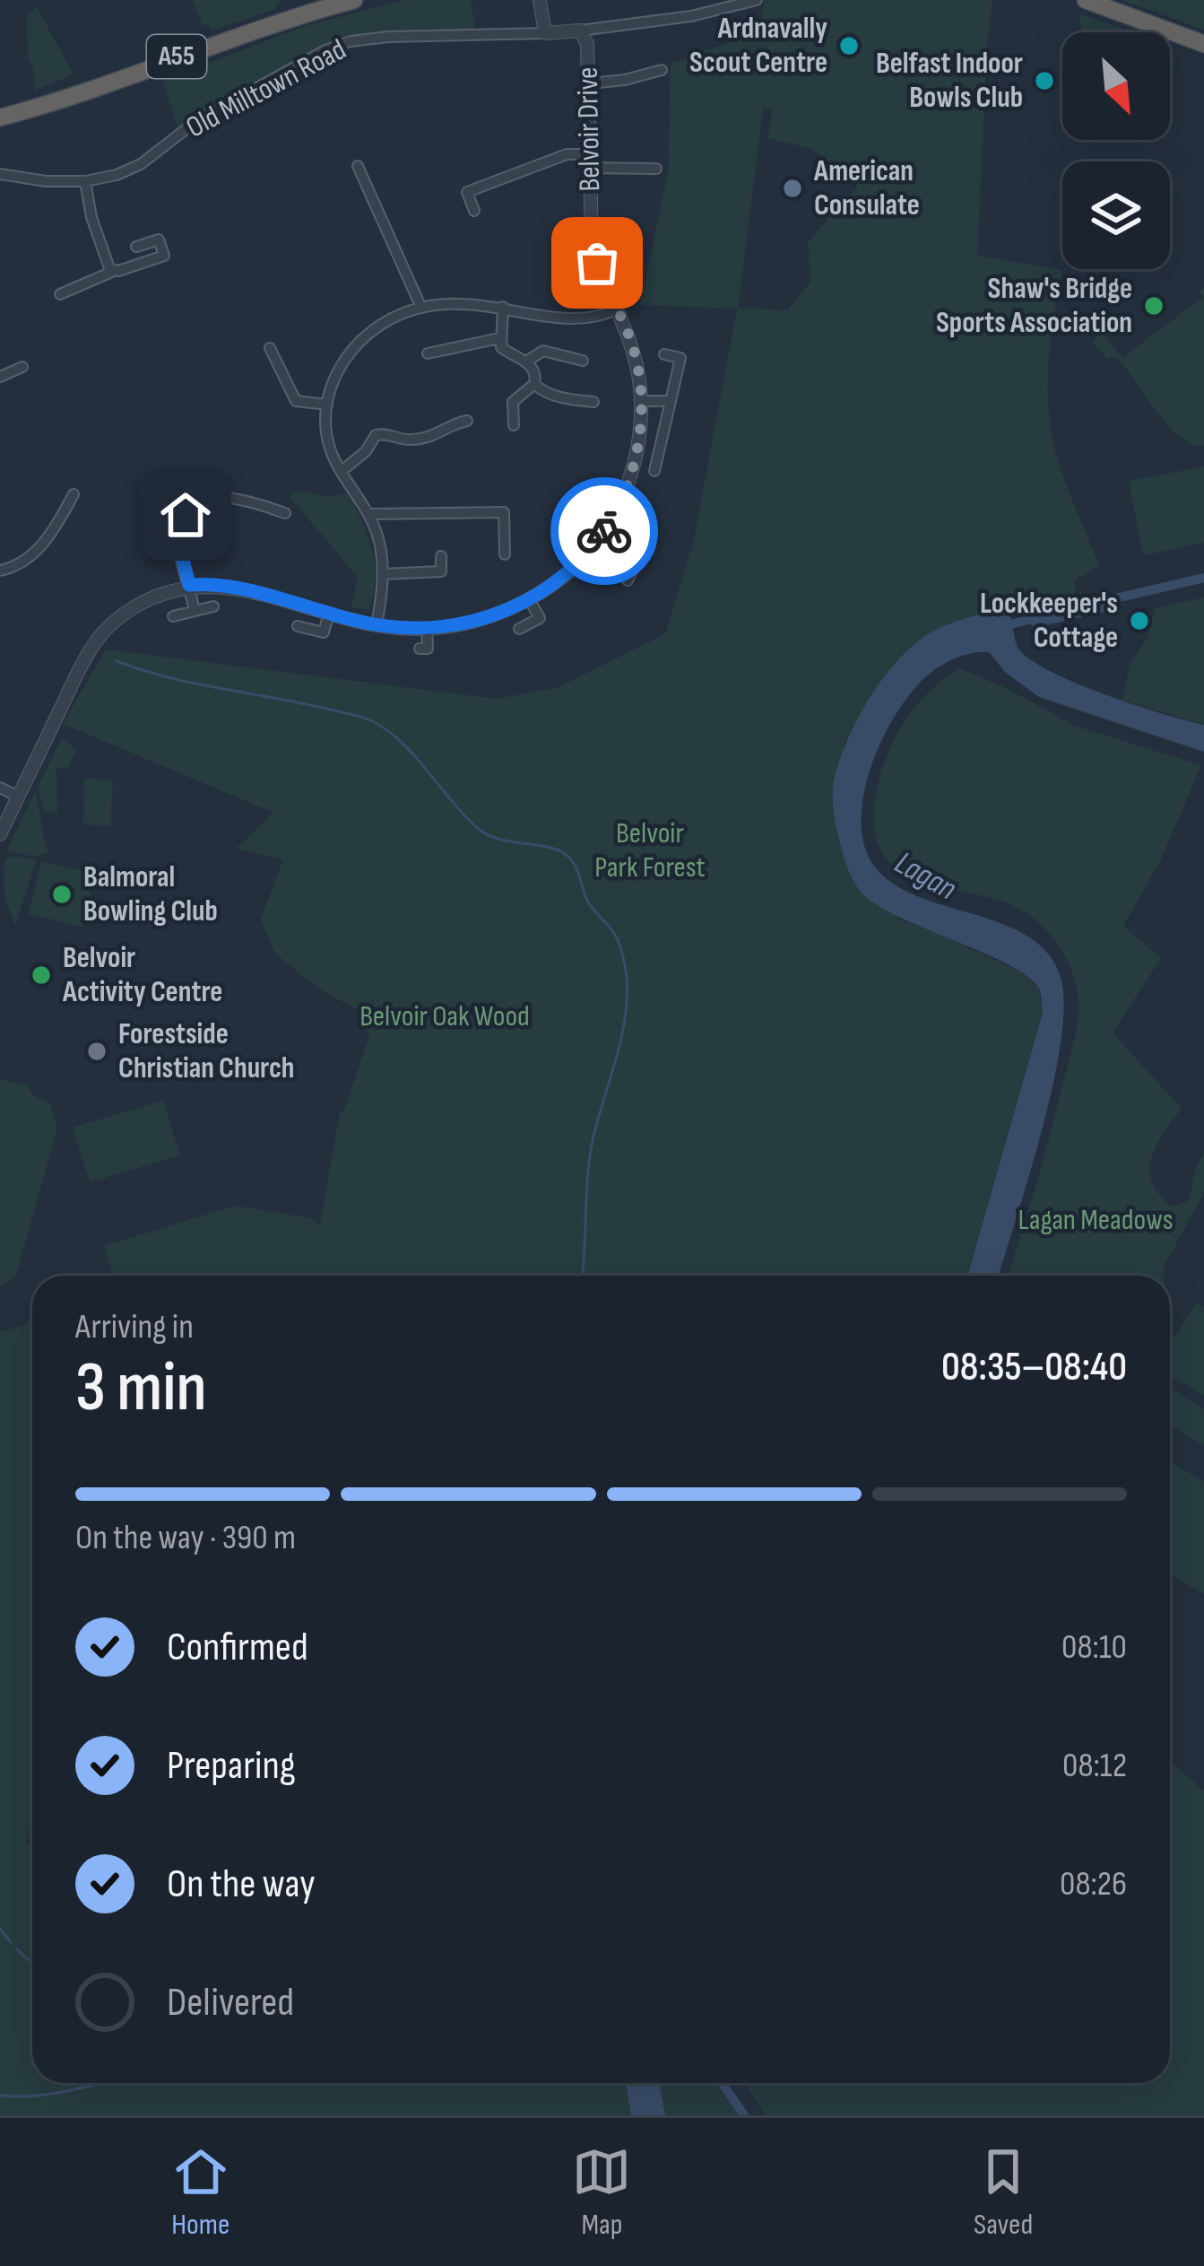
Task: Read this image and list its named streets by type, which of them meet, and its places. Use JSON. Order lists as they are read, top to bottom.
{
  "streets": {
    "highway": ["A55"],
    "street": ["Old Milltown Road", "Belvoir Drive"]
  },
  "crossings": [
    ["Old Milltown Road", "Belvoir Drive"]
  ],
  "water": ["Lagan"],
  "parks": ["Belvoir Park Forest", "Belvoir Oak Wood", "Lagan Meadows"],
  "places": [
    "Ardnavally Scout Centre",
    "Belfast Indoor Bowls Club",
    "American Consulate",
    "Shaw's Bridge Sports Association",
    "Lockkeeper's Cottage",
    "Balmoral Bowling Club",
    "Belvoir Activity Centre",
    "Forestside Christian Church"
  ],
  "north": "bottom right",
  "page": {
    "heading": ["3 min", "Arriving in", "08:35–08:40"],
    "bar": "On the way · 390 m",
    "list": [
      ["Confirmed", "08:10"],
      ["Preparing", "08:12"],
      ["On the way", "08:26"],
      "Delivered"
    ],
    "tabs": ["Home", "Map", "Saved"]
  }
}
